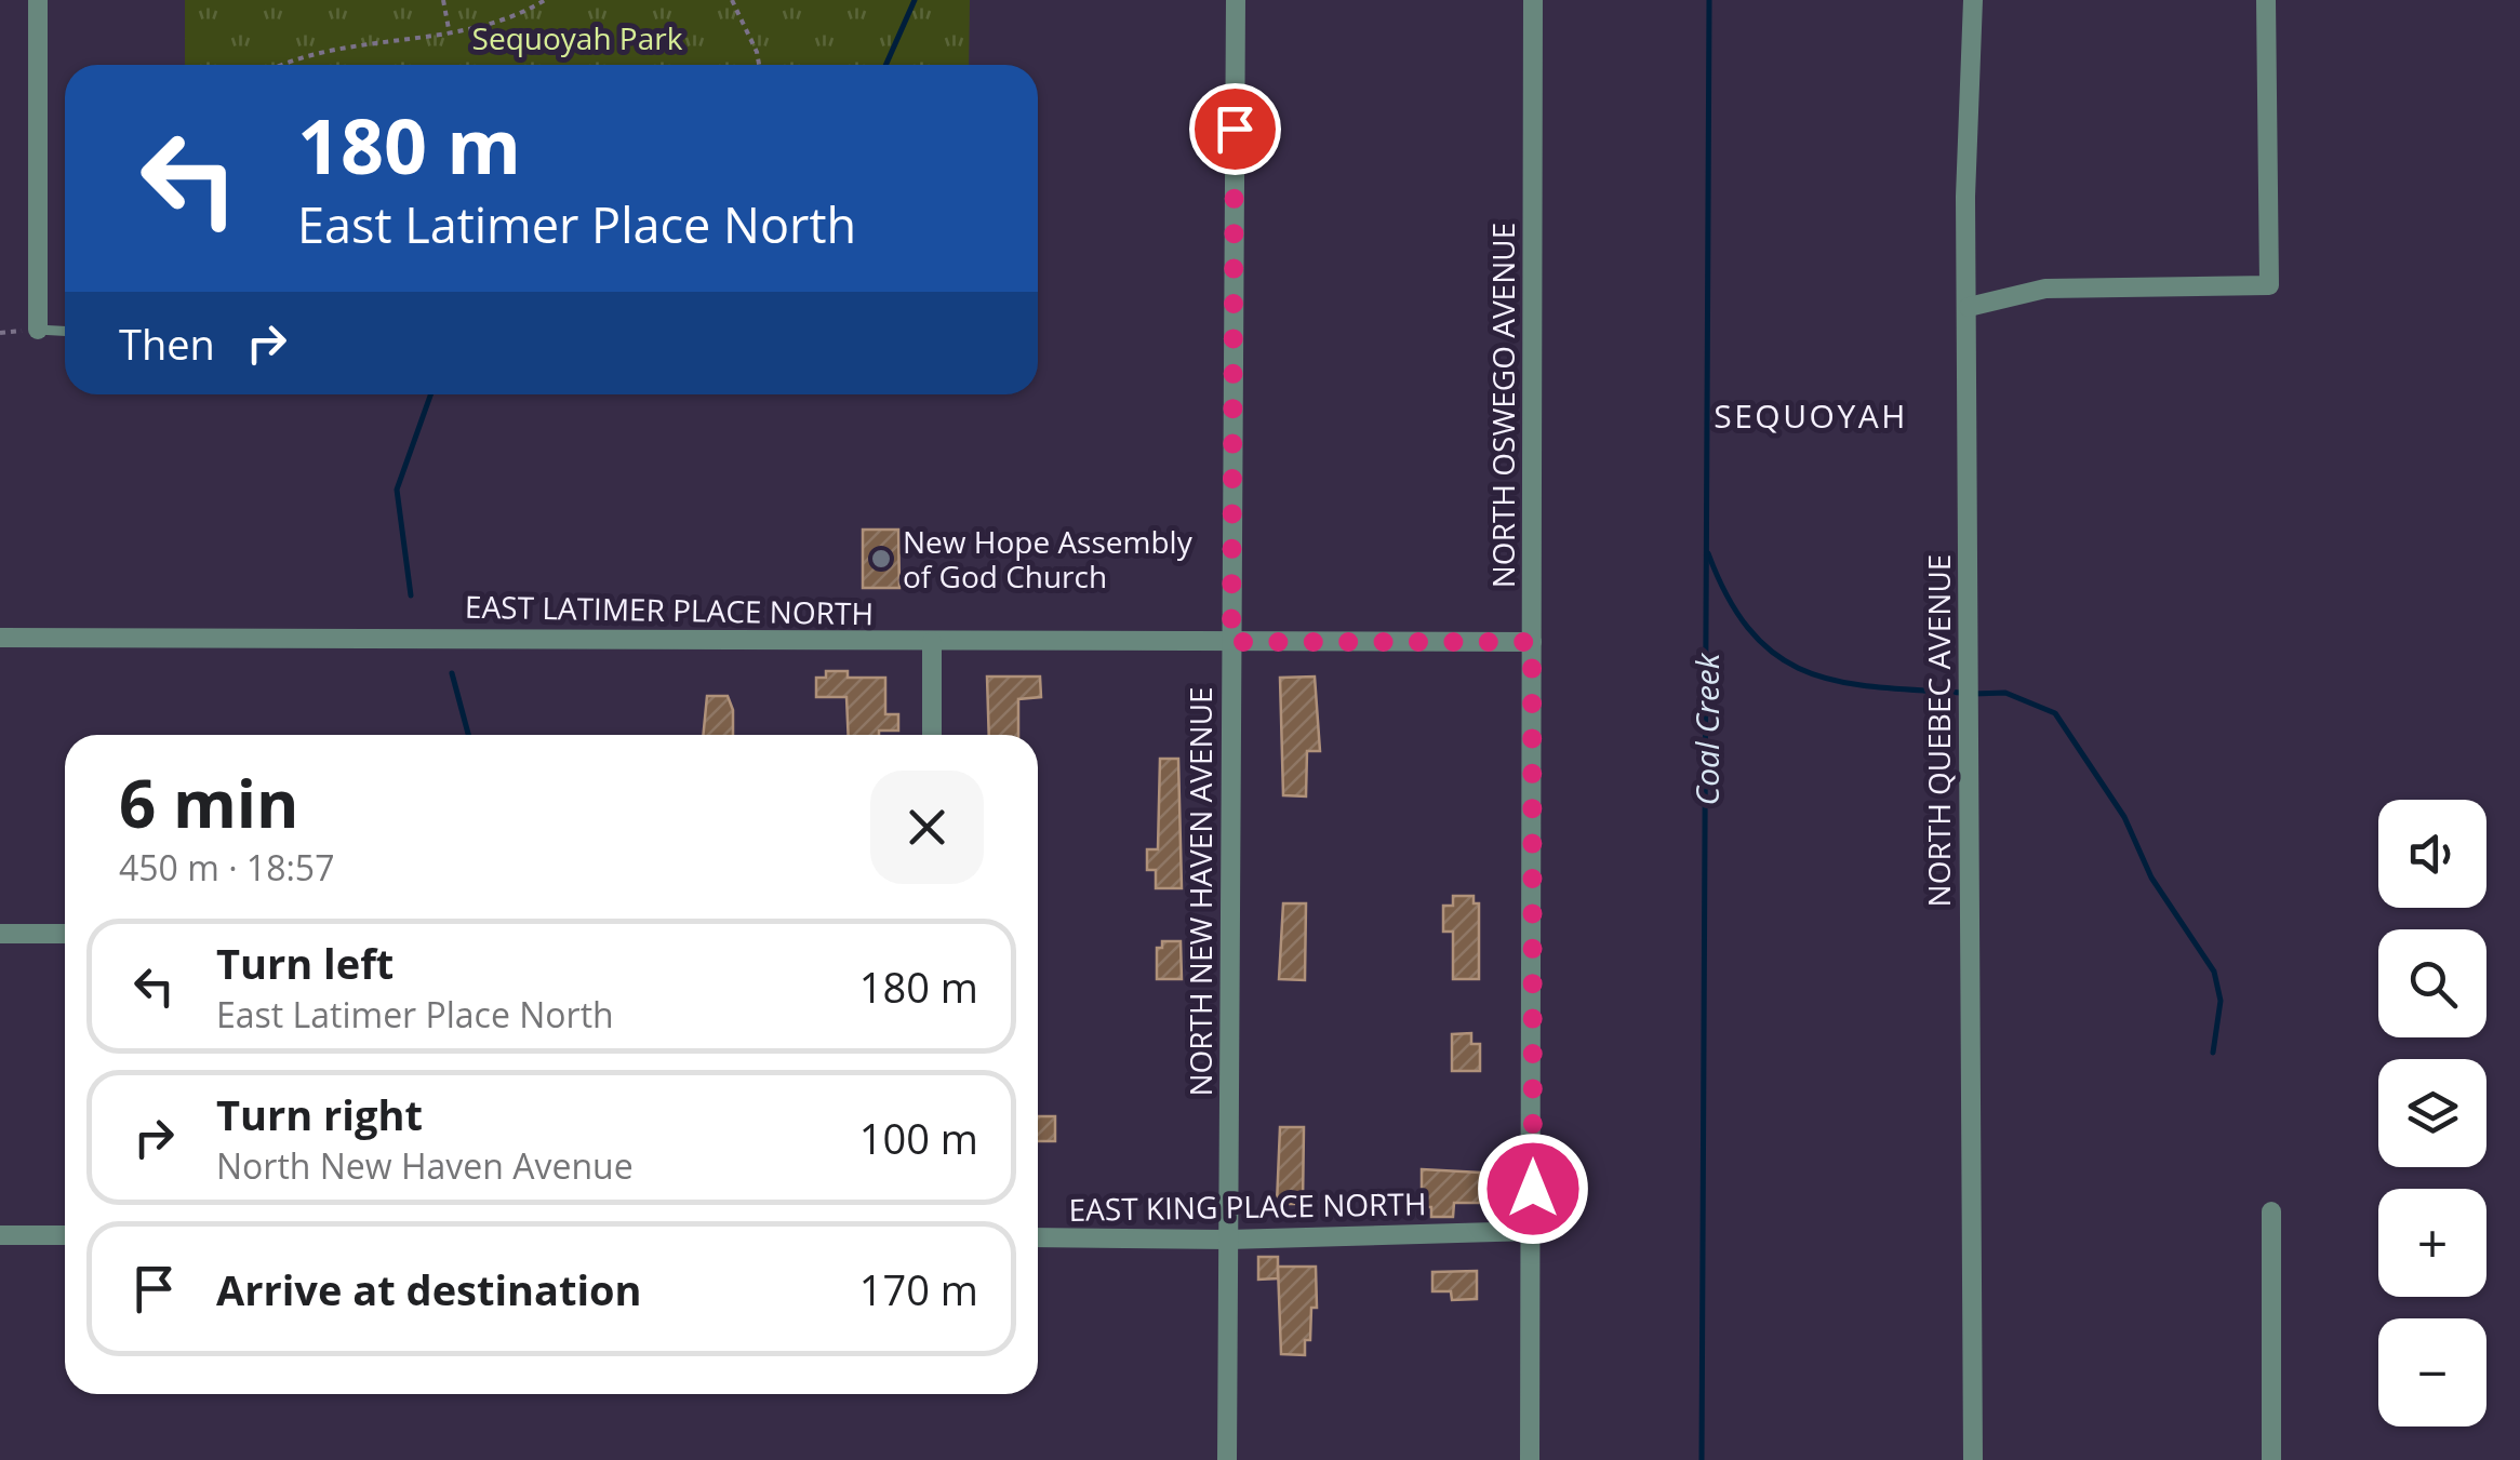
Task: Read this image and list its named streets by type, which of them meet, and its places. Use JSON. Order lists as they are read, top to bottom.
{
  "streets": {
    "street": [
      "NORTH OSWEGO AVENUE",
      "EAST LATIMER PLACE NORTH",
      "NORTH QUEBEC AVENUE",
      "NORTH NEW HAVEN AVENUE",
      "EAST KING PLACE NORTH"
    ]
  },
  "crossings": [
    ["NORTH OSWEGO AVENUE", "EAST LATIMER PLACE NORTH"],
    ["NORTH OSWEGO AVENUE", "EAST KING PLACE NORTH"],
    ["EAST LATIMER PLACE NORTH", "NORTH NEW HAVEN AVENUE"],
    ["NORTH NEW HAVEN AVENUE", "EAST KING PLACE NORTH"]
  ],
  "districts": ["SEQUOYAH"],
  "water": ["Coal Creek"],
  "parks": ["Sequoyah Park"],
  "places": ["New Hope Assembly of God Church"],
  "page": {
    "turn": ["180 m", "East Latimer Place North"],
    "then": "Then",
    "heading": ["6 min", "450 m · 18:57"],
    "map_buttons": ["+", "−"],
    "list": [
      {
        "name": "Turn left",
        "note": "East Latimer Place North",
        "value": "180 m"
      },
      {
        "name": "Turn right",
        "note": "North New Haven Avenue",
        "value": "100 m"
      },
      {
        "name": "Arrive at destination",
        "value": "170 m"
      }
    ]
  }
}
